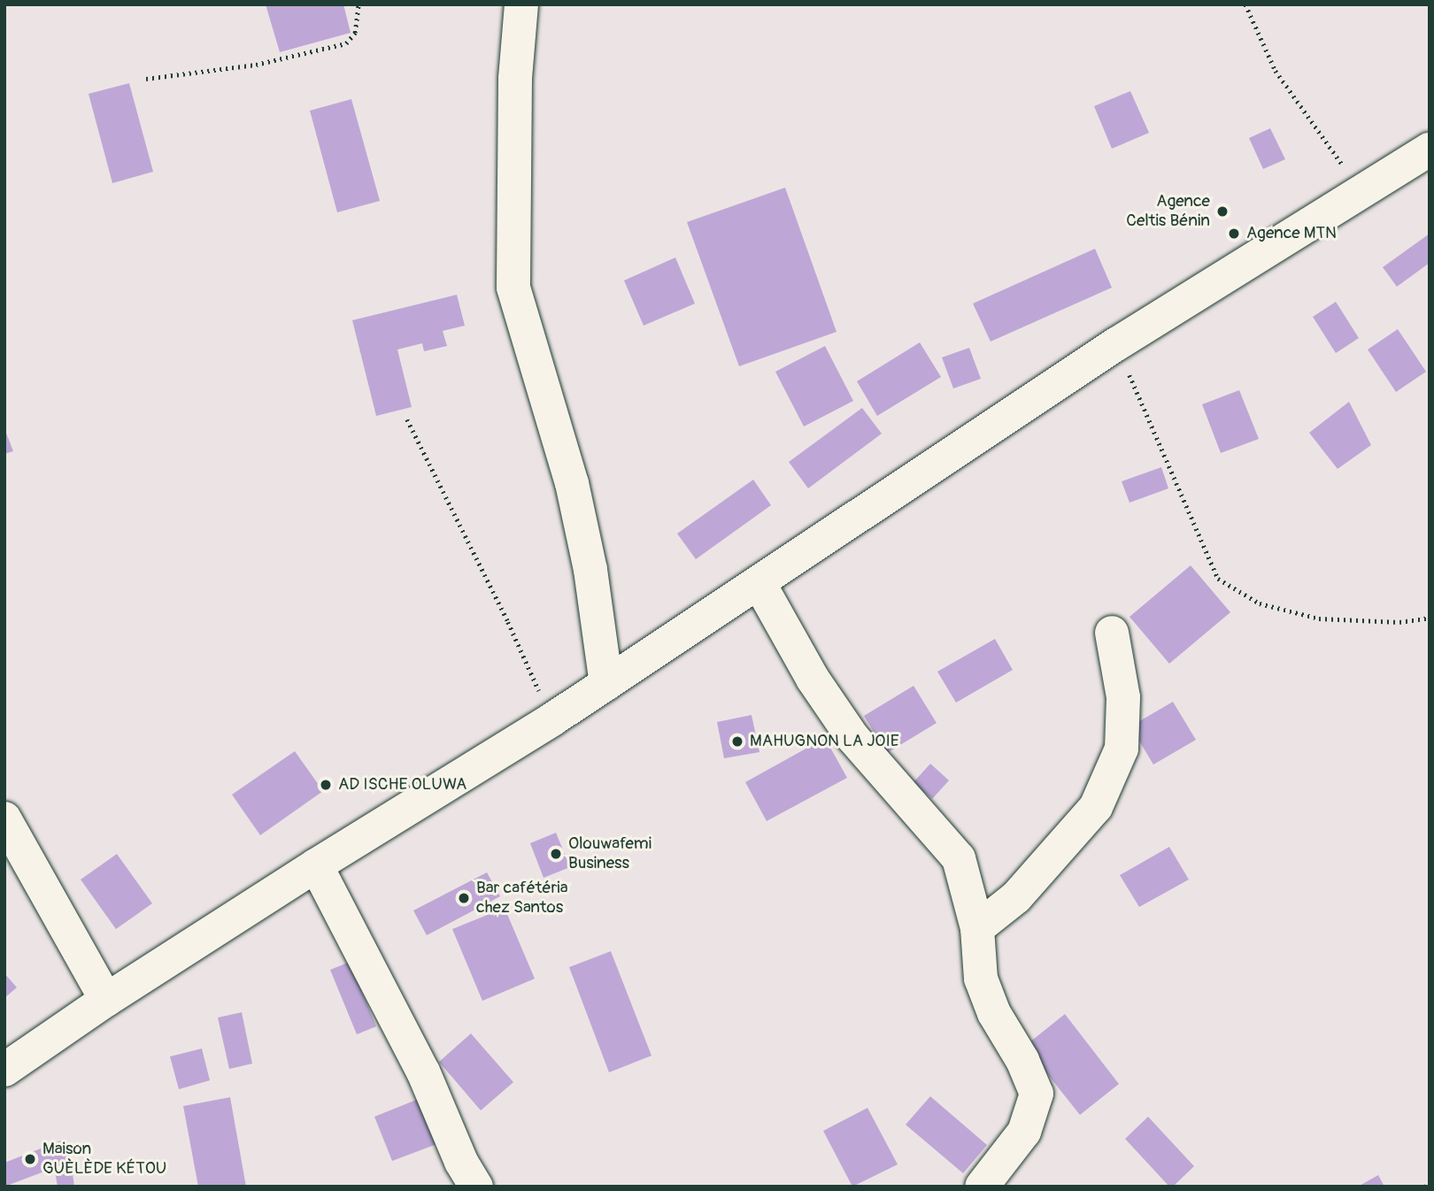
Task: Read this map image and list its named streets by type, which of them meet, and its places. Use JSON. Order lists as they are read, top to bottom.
{
  "places": [
    "Agence Celtis Bénin",
    "Agence MTN",
    "MAHUGNON LA JOIE",
    "AD ISCHE OLUWA",
    "Olouwafemi Business",
    "Bar cafétéria chez Santos",
    "Maison GUÈLÈDE KÉTOU"
  ]
}
